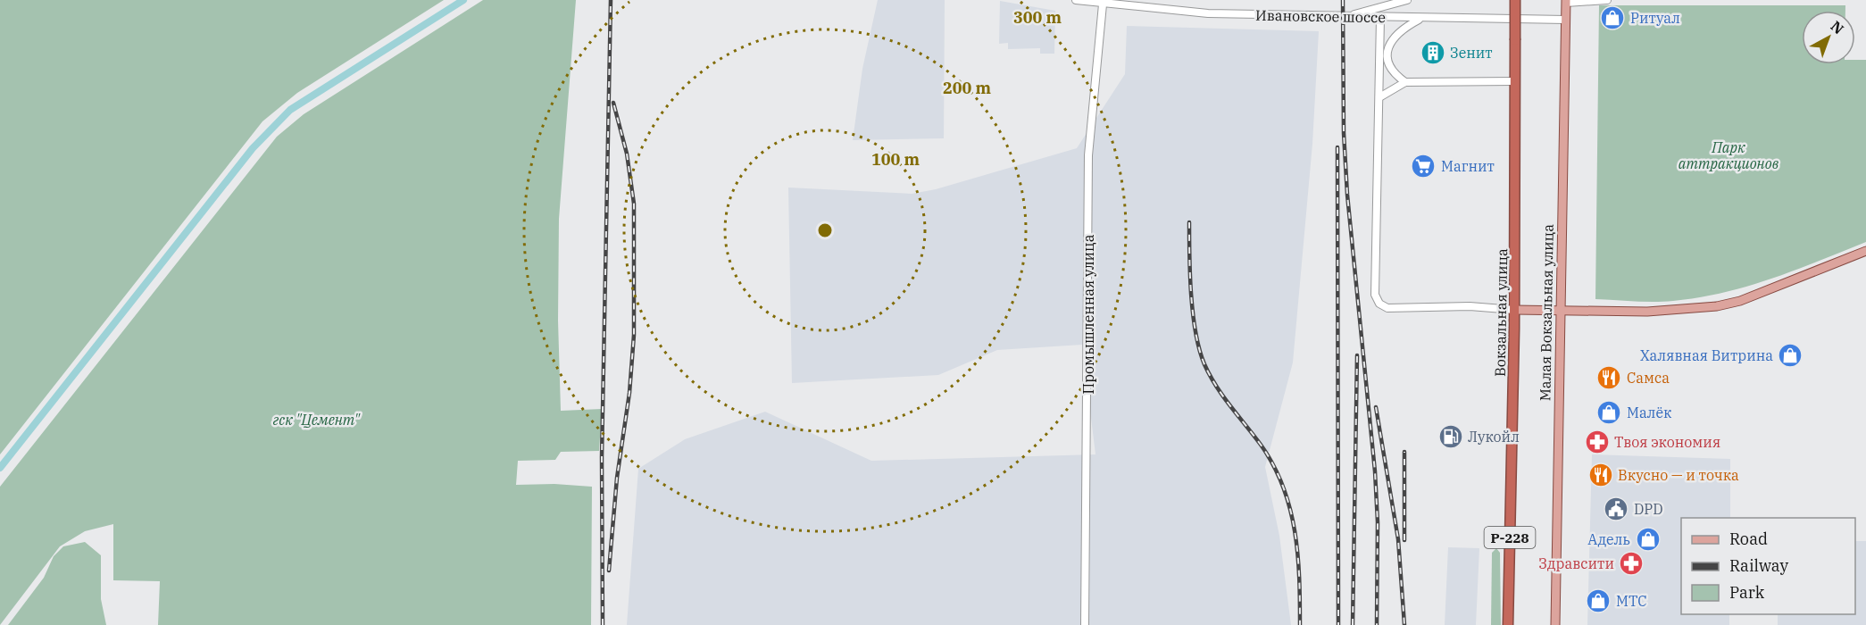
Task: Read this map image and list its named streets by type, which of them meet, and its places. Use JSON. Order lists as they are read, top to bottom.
{
  "streets": {
    "highway": ["Вокзальная улица", "Р-228"],
    "main road": ["Малая Вокзальная улица"],
    "street": ["Ивановское шоссе", "Промышленная улица"]
  },
  "crossings": [
    ["Ивановское шоссе", "Малая Вокзальная улица"],
    ["Ивановское шоссе", "Промышленная улица"]
  ],
  "parks": ["Парк аттракционов", "гск \"Цемент\""],
  "places": {
    "shop": [
      "Ритуал",
      "Халявная Витрина",
      "Малёк",
      "Адель",
      "МТС"
    ],
    "building": ["Зенит"],
    "supermarket": ["Магнит"],
    "restaurant": ["Самса", "Вкусно — и точка"],
    "fuel station": ["Лукойл"],
    "pharmacy": ["Твоя экономия", "Здравсити"],
    "public building": ["DPD"]
  },
  "legend": ["Road", "Railway", "Park"],
  "north": "top right",
  "rings": ["300 m", "200 m", "100 m"]
}
